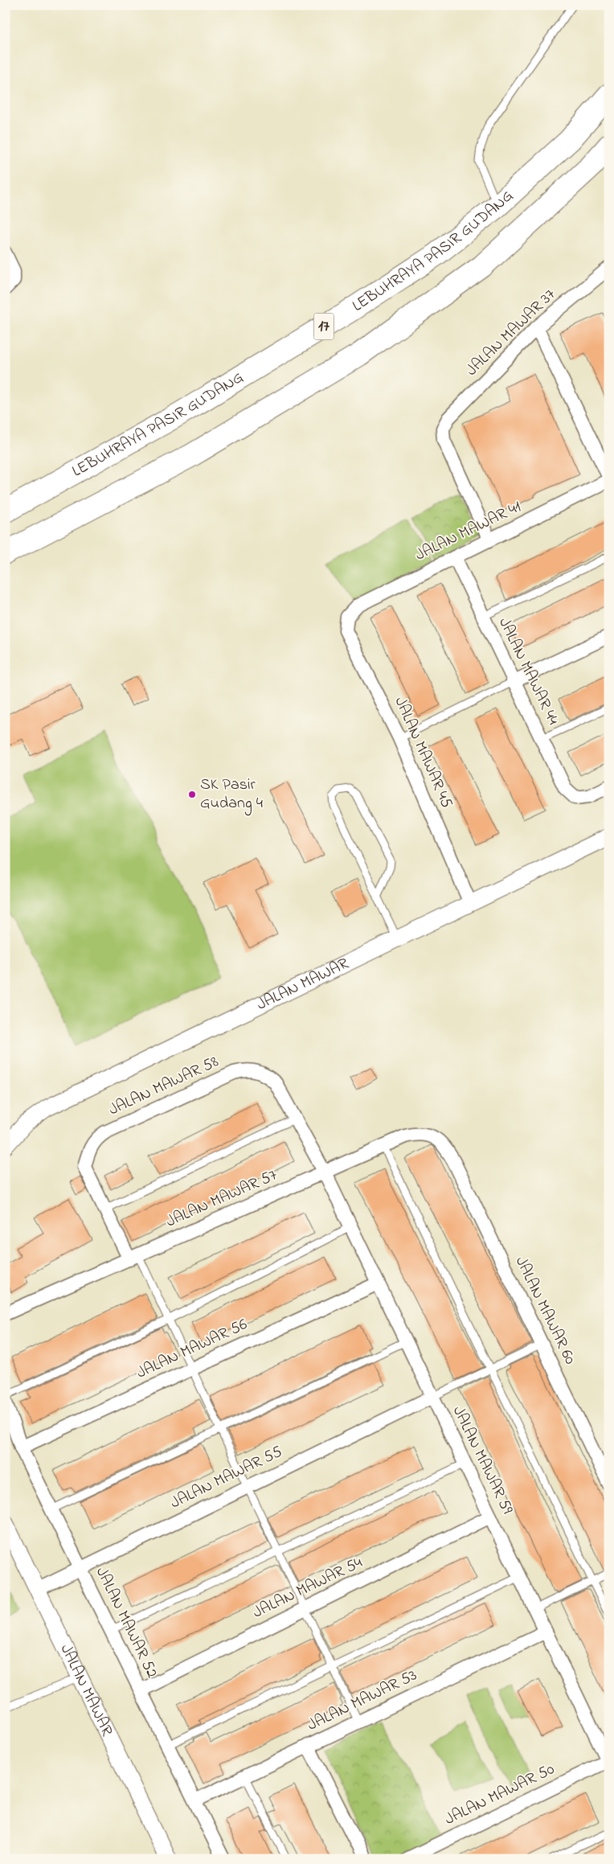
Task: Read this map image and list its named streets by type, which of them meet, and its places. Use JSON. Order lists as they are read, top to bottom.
{
  "streets": {
    "highway": ["LEBUHRAYA PASIR GUDANG", "17"],
    "street": [
      "JALAN MAWAR 37",
      "JALAN MAWAR 41",
      "JALAN MAWAR 44",
      "JALAN MAWAR 45",
      "JALAN MAWAR",
      "JALAN MAWAR 58",
      "JALAN MAWAR 57",
      "JALAN MAWAR 60",
      "JALAN MAWAR 56",
      "JALAN MAWAR 59",
      "JALAN MAWAR 55",
      "JALAN MAWAR 54",
      "JALAN MAWAR 52",
      "JALAN MAWAR 53",
      "JALAN MAWAR 50"
    ]
  },
  "crossings": [
    ["JALAN MAWAR 37", "JALAN MAWAR 41"],
    ["JALAN MAWAR 41", "JALAN MAWAR 44"],
    ["JALAN MAWAR 41", "JALAN MAWAR 45"],
    ["JALAN MAWAR 45", "JALAN MAWAR"],
    ["JALAN MAWAR", "JALAN MAWAR 55"],
    ["JALAN MAWAR 58", "JALAN MAWAR 57"],
    ["JALAN MAWAR 58", "JALAN MAWAR 59"],
    ["JALAN MAWAR 57", "JALAN MAWAR 60"],
    ["JALAN MAWAR 57", "JALAN MAWAR 59"],
    ["JALAN MAWAR 56", "JALAN MAWAR 59"],
    ["JALAN MAWAR 56", "JALAN MAWAR 52"],
    ["JALAN MAWAR 59", "JALAN MAWAR 55"],
    ["JALAN MAWAR 59", "JALAN MAWAR 54"],
    ["JALAN MAWAR 59", "JALAN MAWAR 53"],
    ["JALAN MAWAR 59", "JALAN MAWAR 50"],
    ["JALAN MAWAR 55", "JALAN MAWAR 52"],
    ["JALAN MAWAR 54", "JALAN MAWAR 52"],
    ["JALAN MAWAR 52", "JALAN MAWAR 53"]
  ],
  "places": ["SK Pasir Gudang 4"]
}
